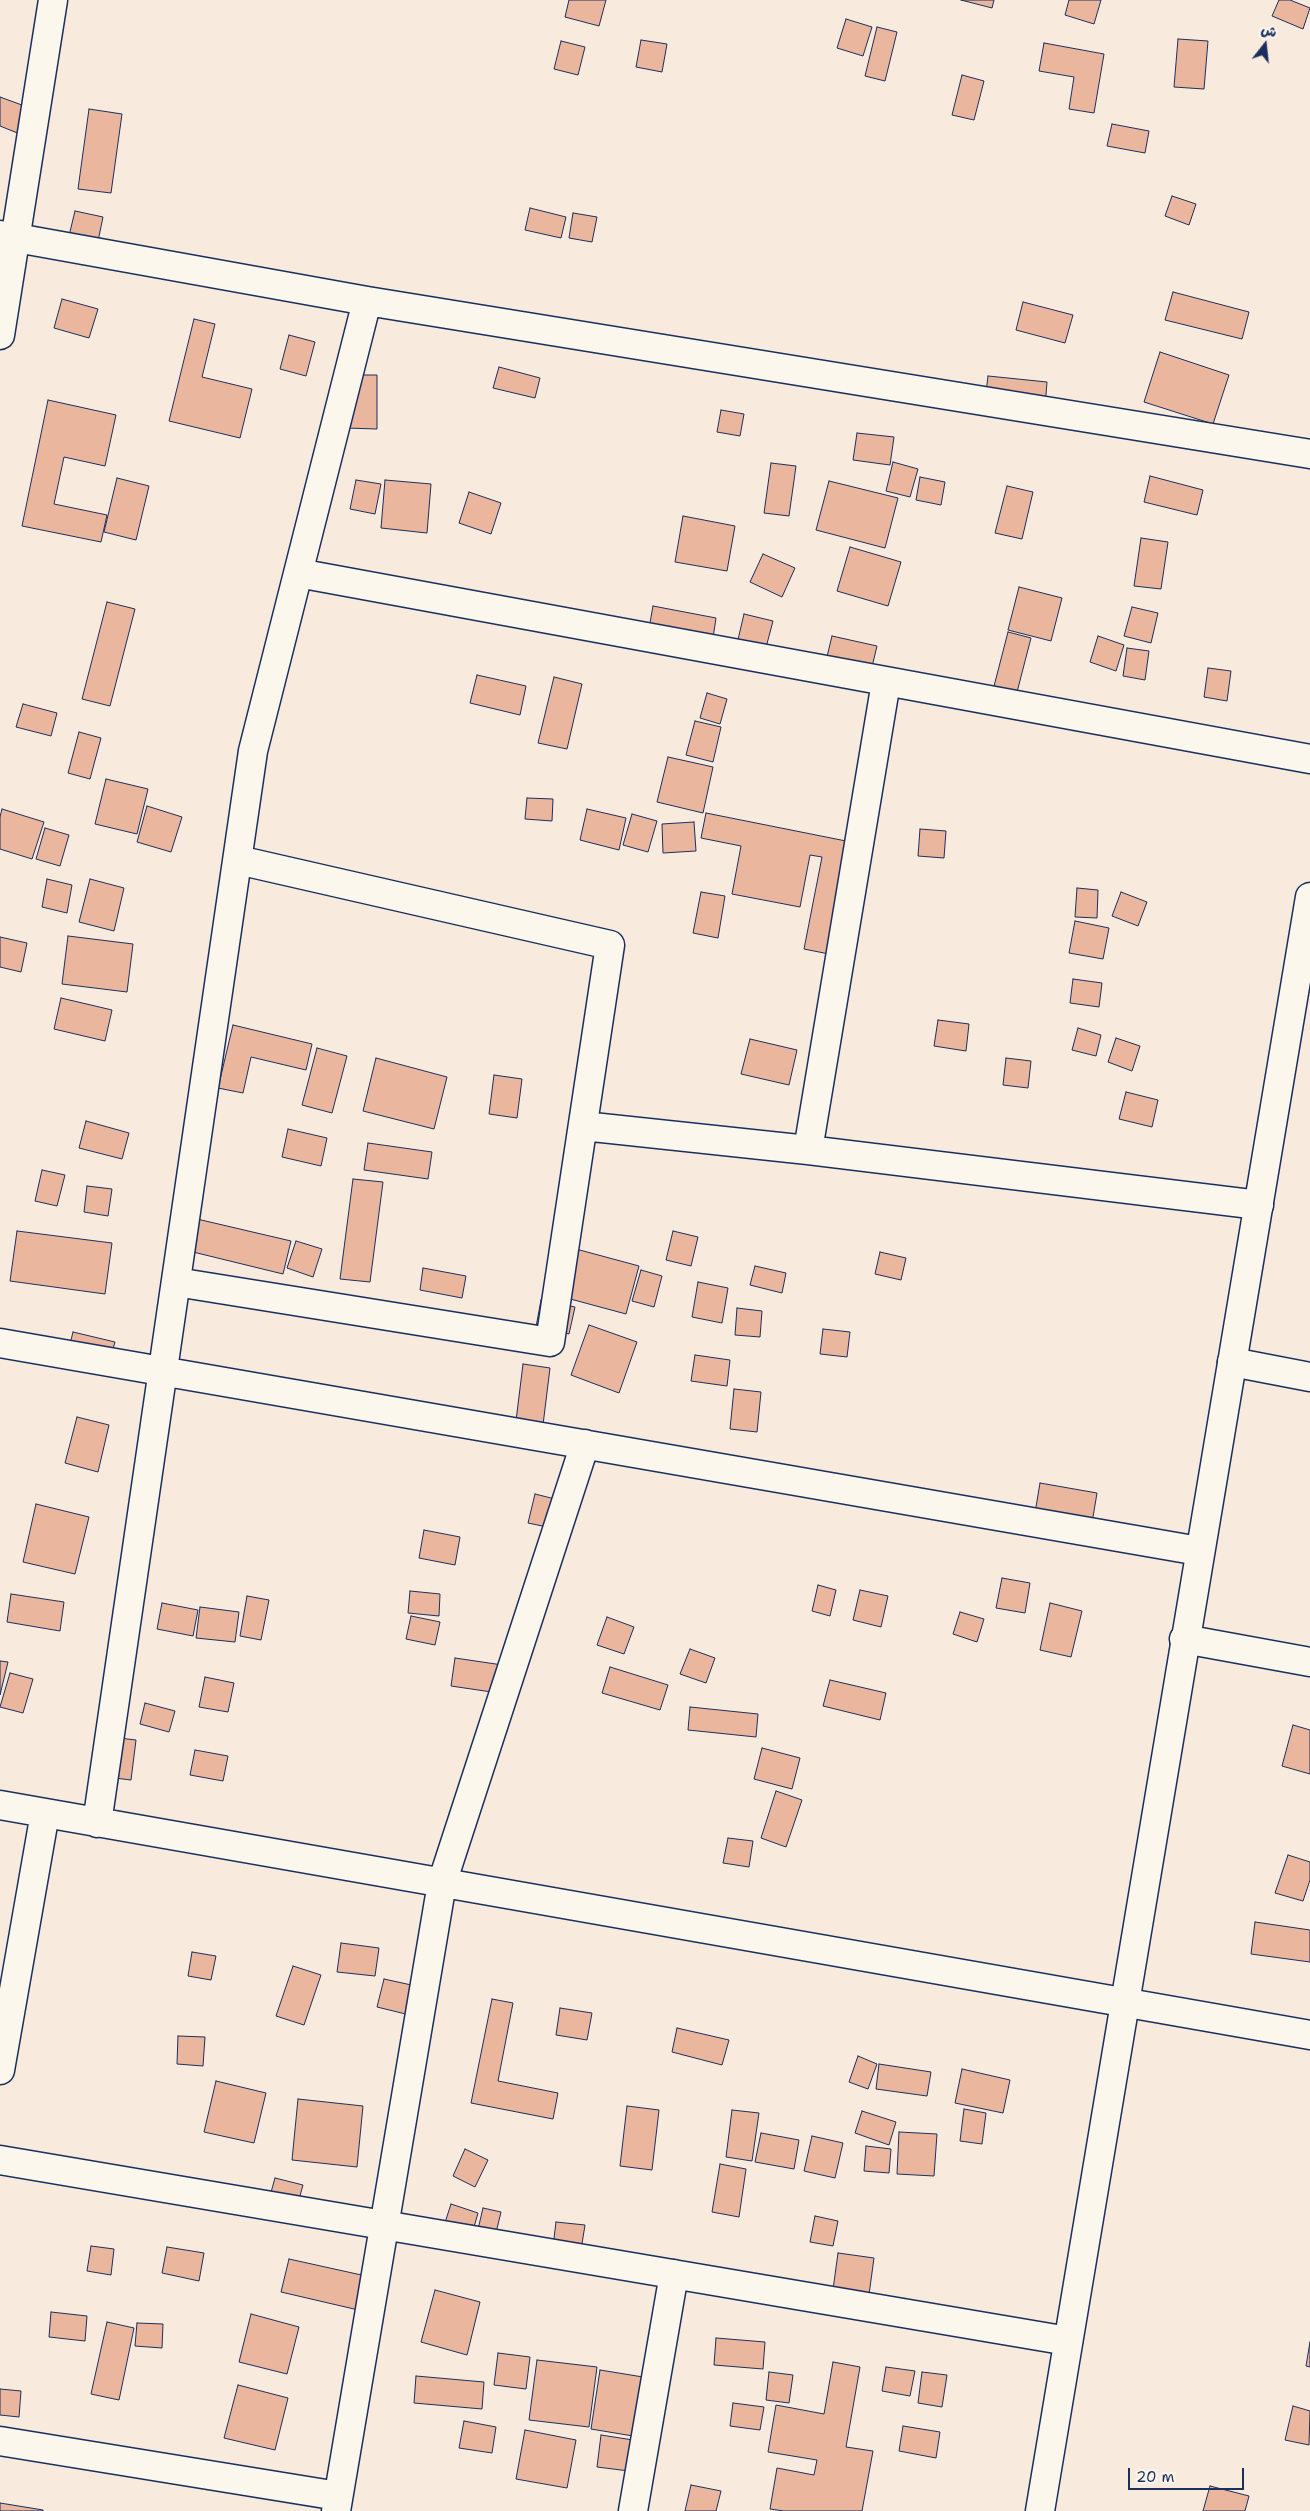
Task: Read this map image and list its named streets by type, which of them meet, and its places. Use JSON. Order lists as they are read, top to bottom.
{
  "scale_bar": "20 m",
  "north": "top"
}
